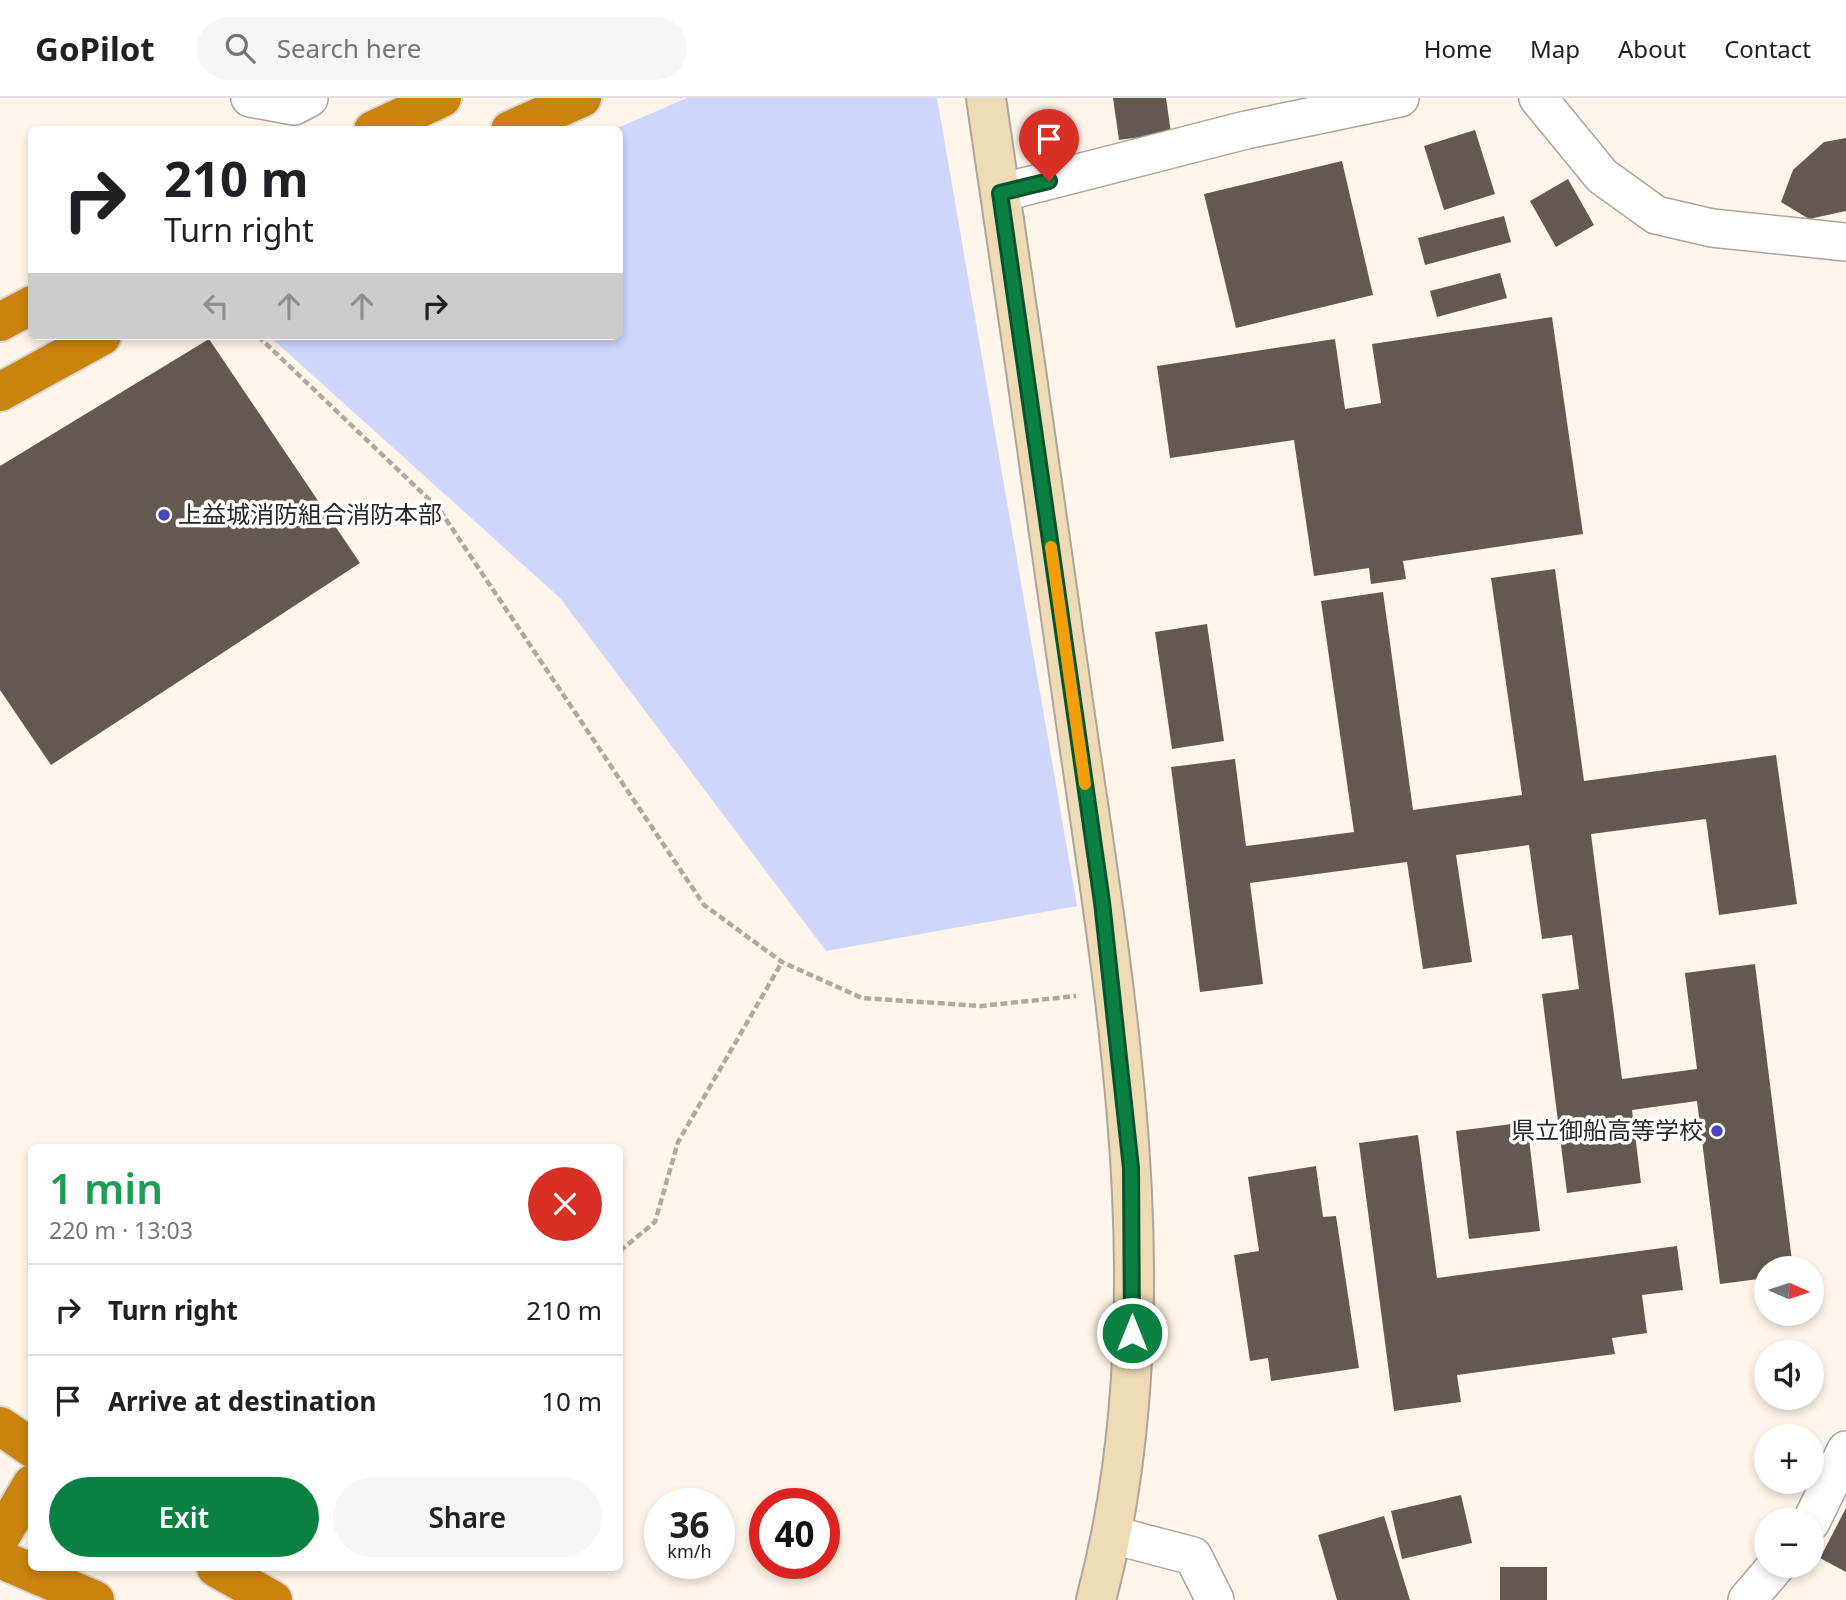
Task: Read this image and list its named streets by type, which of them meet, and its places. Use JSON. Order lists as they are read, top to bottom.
{
  "places": ["上益城消防組合消防本部", "県立御船高等学校"],
  "north": "right",
  "page": {
    "header": "GoPilot",
    "search": "Search here",
    "nav": [
      "Home",
      "Map",
      "About",
      "Contact"
    ],
    "turn": ["210 m", "Turn right"],
    "heading": ["1 min", "220 m · 13:03"],
    "map_buttons": ["+", "−"],
    "list": [
      {
        "name": "Turn right",
        "value": "210 m"
      },
      {
        "name": "Arrive at destination",
        "value": "10 m"
      }
    ],
    "buttons": ["Exit", "Share"],
    "speed": "36 km/h",
    "limit": "40"
  }
}
